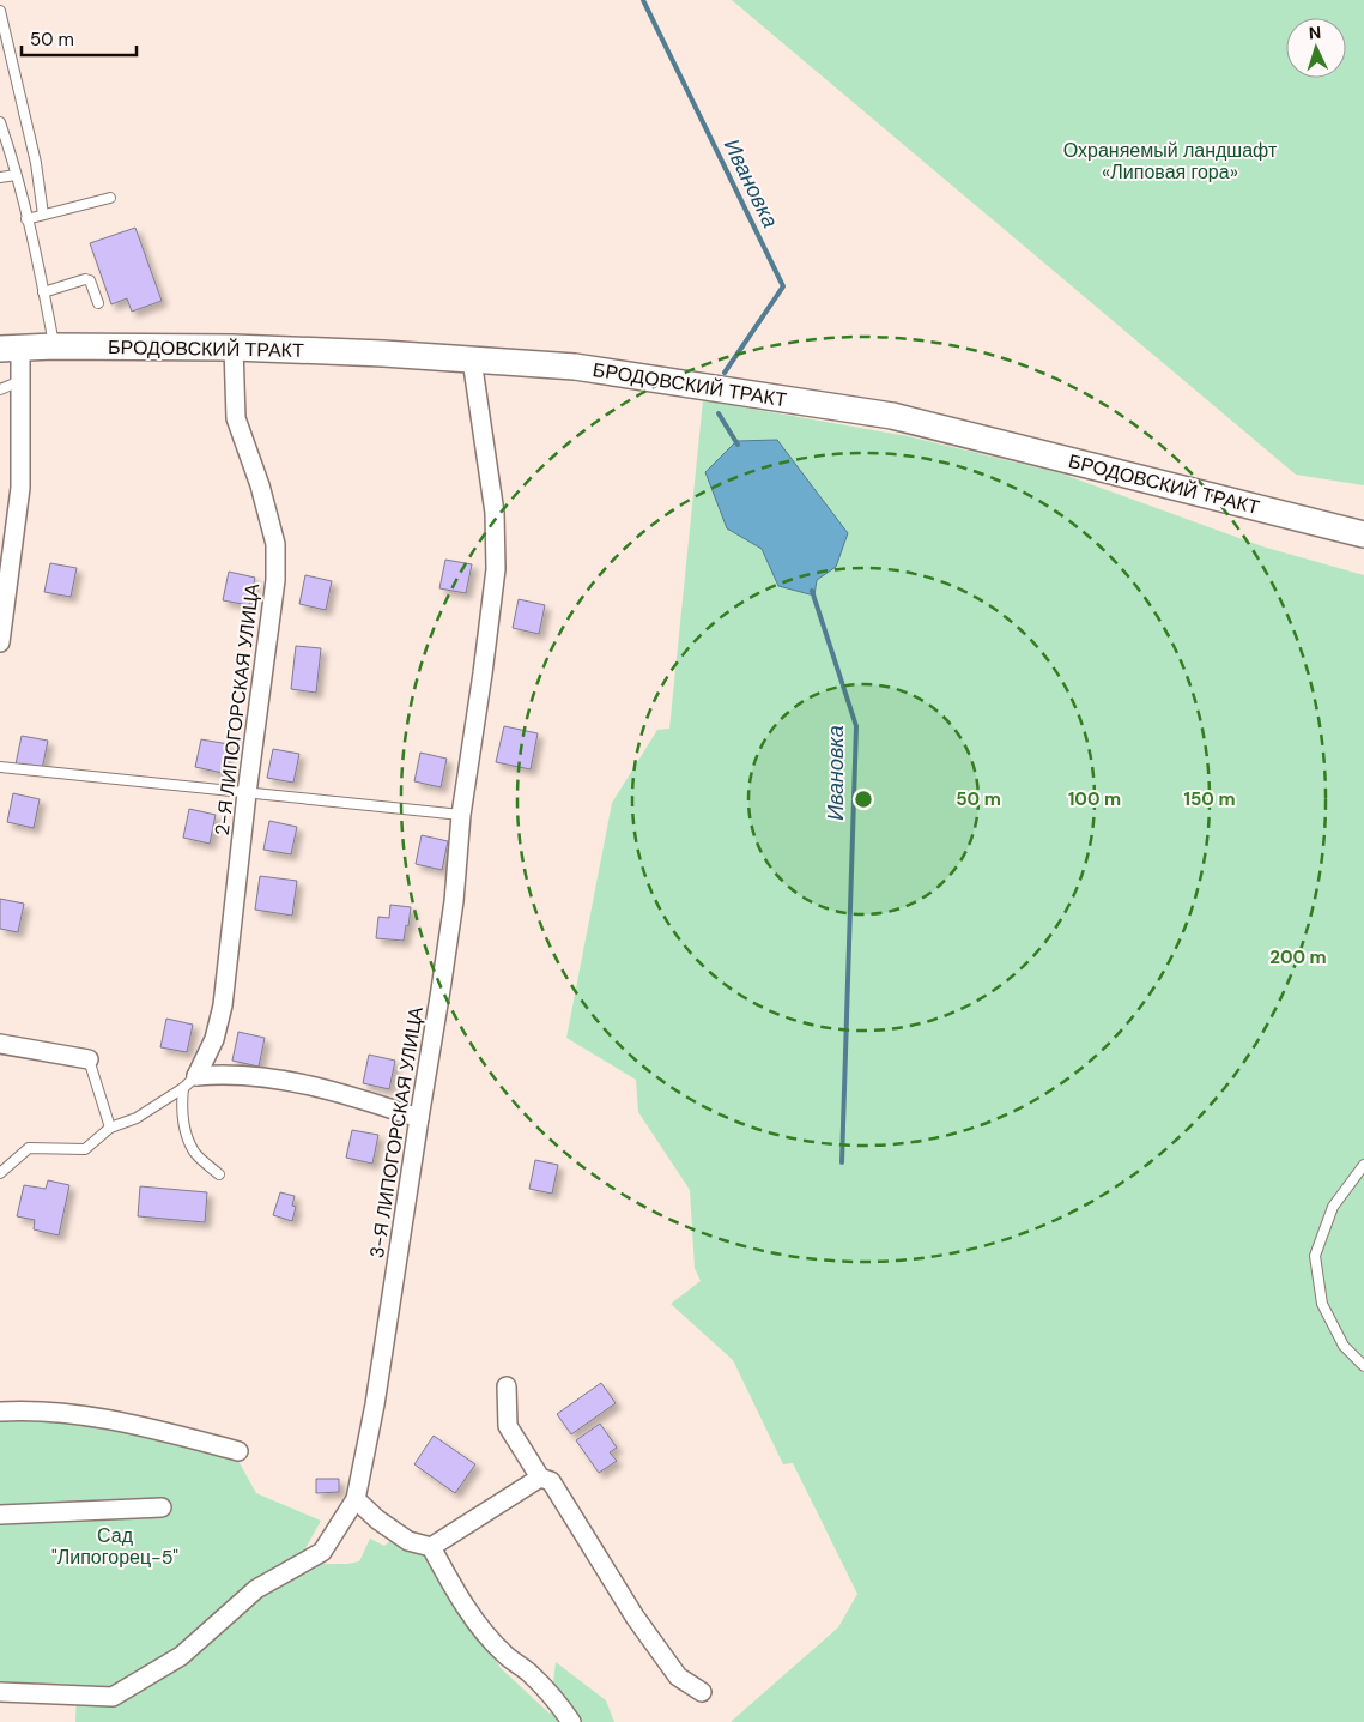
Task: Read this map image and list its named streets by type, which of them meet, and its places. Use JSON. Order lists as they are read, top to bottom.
{
  "streets": {
    "street": ["БРОДОВСКИЙ ТРАКТ", "2-Я ЛИПОГОРСКАЯ УЛИЦА", "3-Я ЛИПОГОРСКАЯ УЛИЦА"]
  },
  "crossings": [
    ["БРОДОВСКИЙ ТРАКТ", "2-Я ЛИПОГОРСКАЯ УЛИЦА"],
    ["БРОДОВСКИЙ ТРАКТ", "3-Я ЛИПОГОРСКАЯ УЛИЦА"]
  ],
  "water": ["Ивановка"],
  "parks": ["Охраняемый ландшафт «Липовая гора»", "Сад \"Липогорец-5\""],
  "scale_bar": "50 m",
  "north": "top",
  "rings": [
    "50 m",
    "100 m",
    "150 m",
    "200 m"
  ]
}
